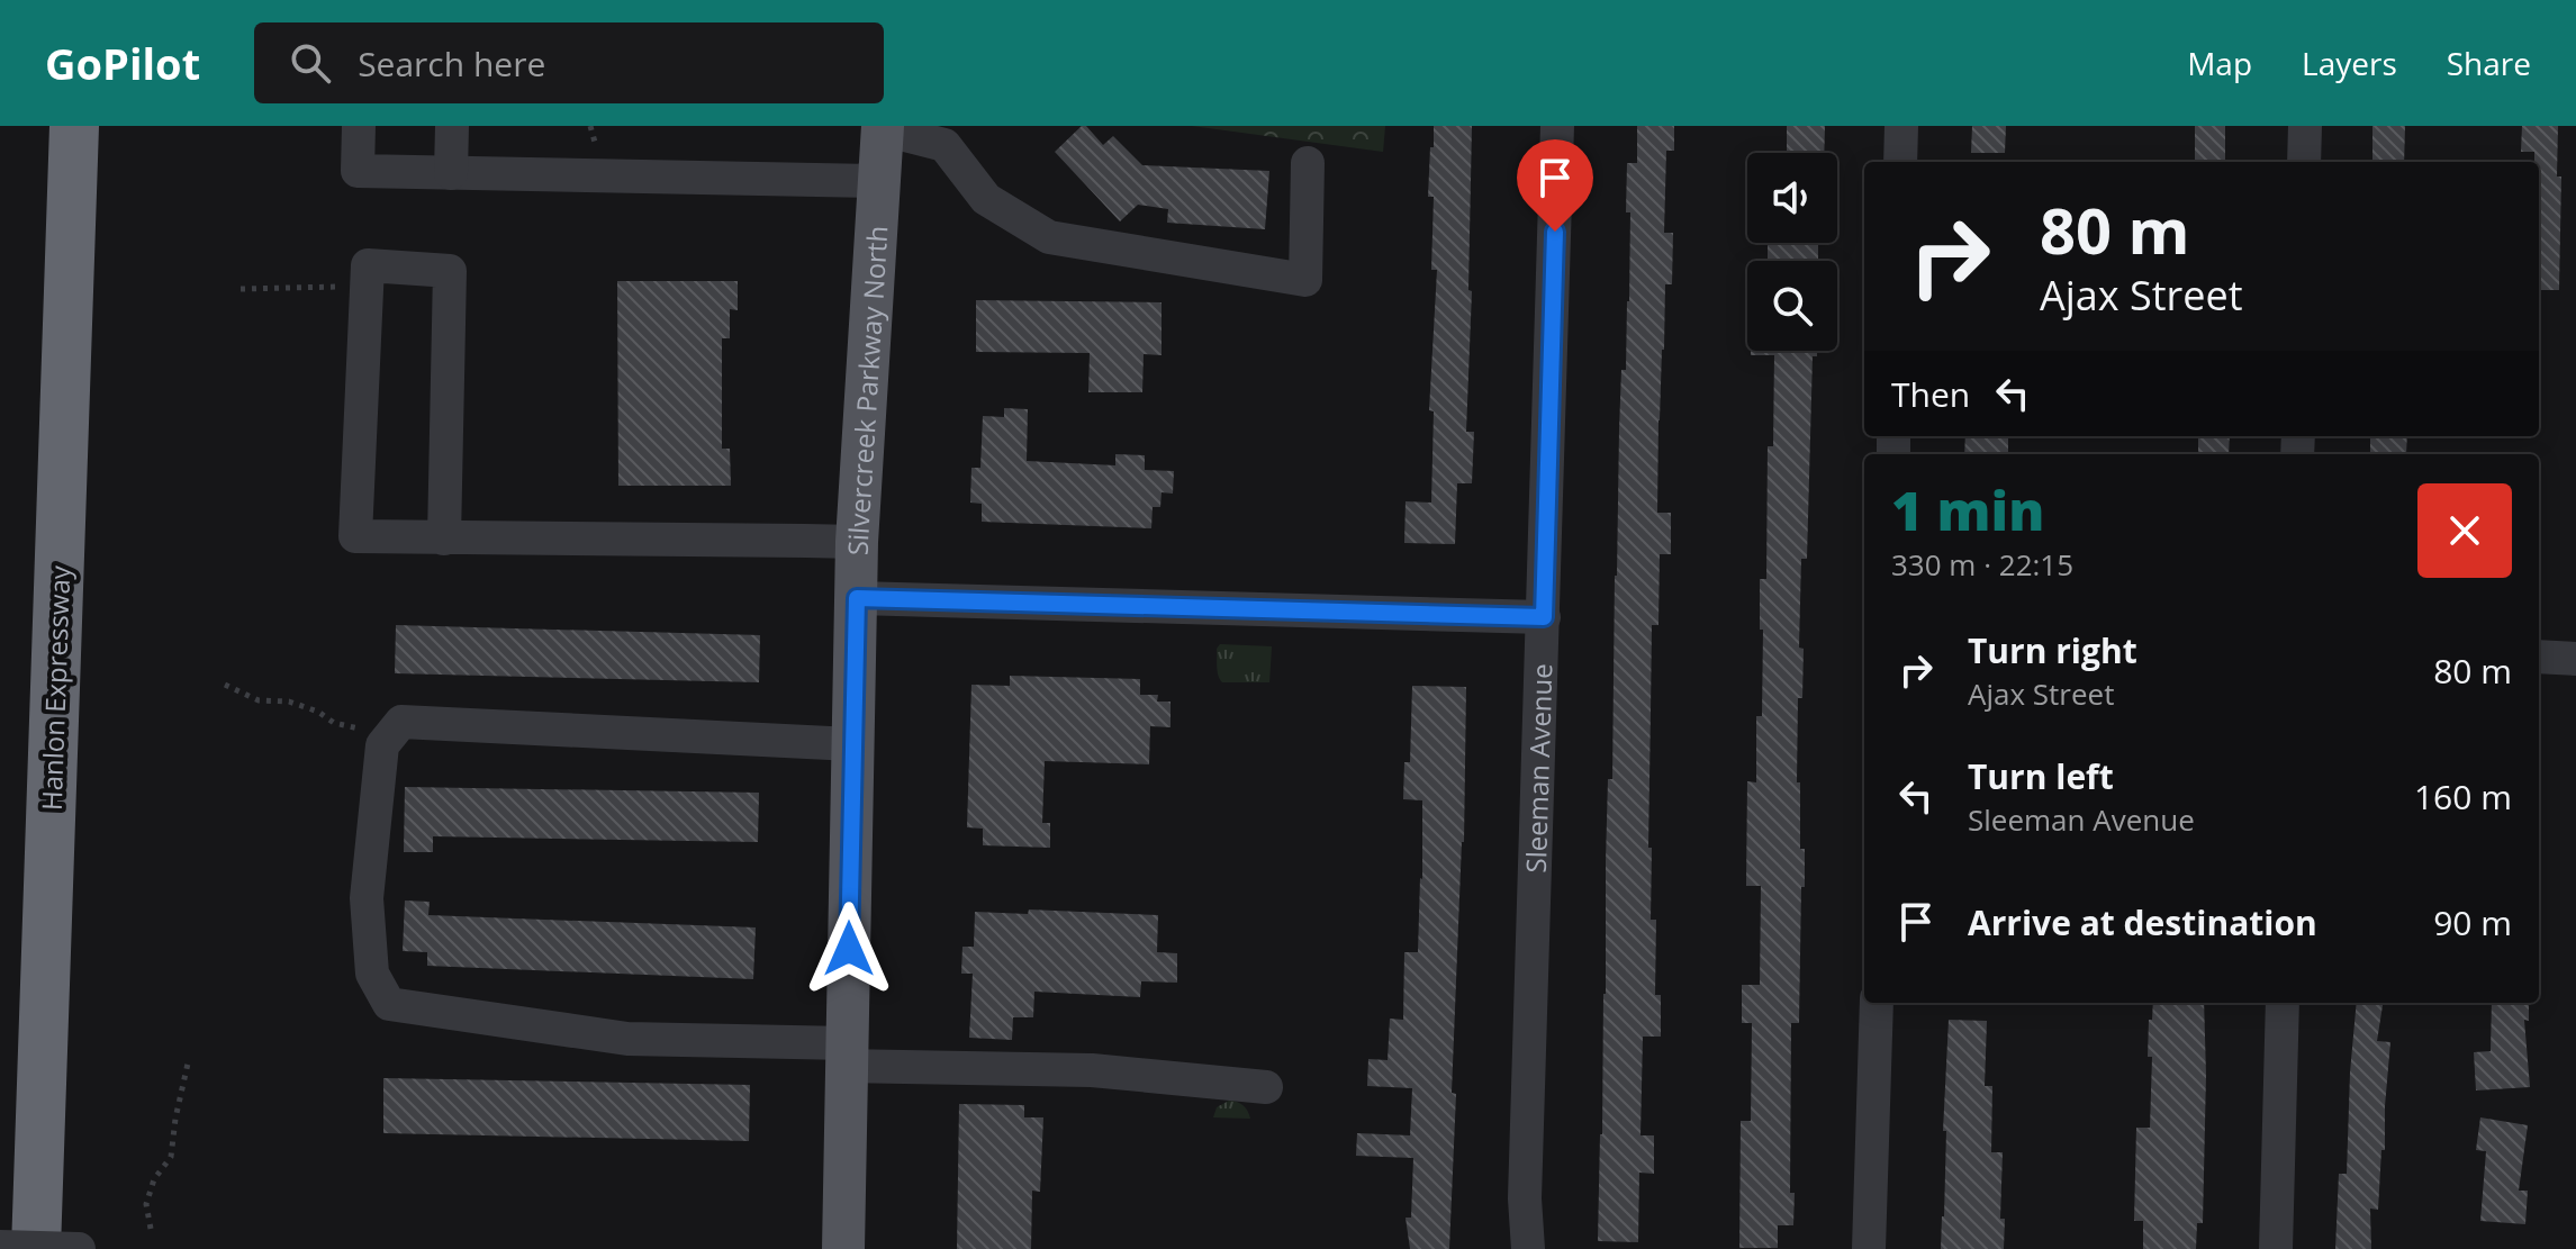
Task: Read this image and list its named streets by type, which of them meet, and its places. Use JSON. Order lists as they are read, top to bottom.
{
  "streets": {
    "highway": ["Hanlon Expressway"],
    "main road": ["Silvercreek Parkway North"],
    "street": ["Sleeman Avenue"]
  },
  "page": {
    "header": "GoPilot",
    "search": "Search here",
    "nav": ["Map", "Layers", "Share"],
    "turn": ["80 m", "Ajax Street"],
    "then": "Then",
    "heading": ["1 min", "330 m · 22:15"],
    "list": [
      {
        "name": "Turn right",
        "note": "Ajax Street",
        "value": "80 m"
      },
      {
        "name": "Turn left",
        "note": "Sleeman Avenue",
        "value": "160 m"
      },
      {
        "name": "Arrive at destination",
        "value": "90 m"
      }
    ]
  }
}
